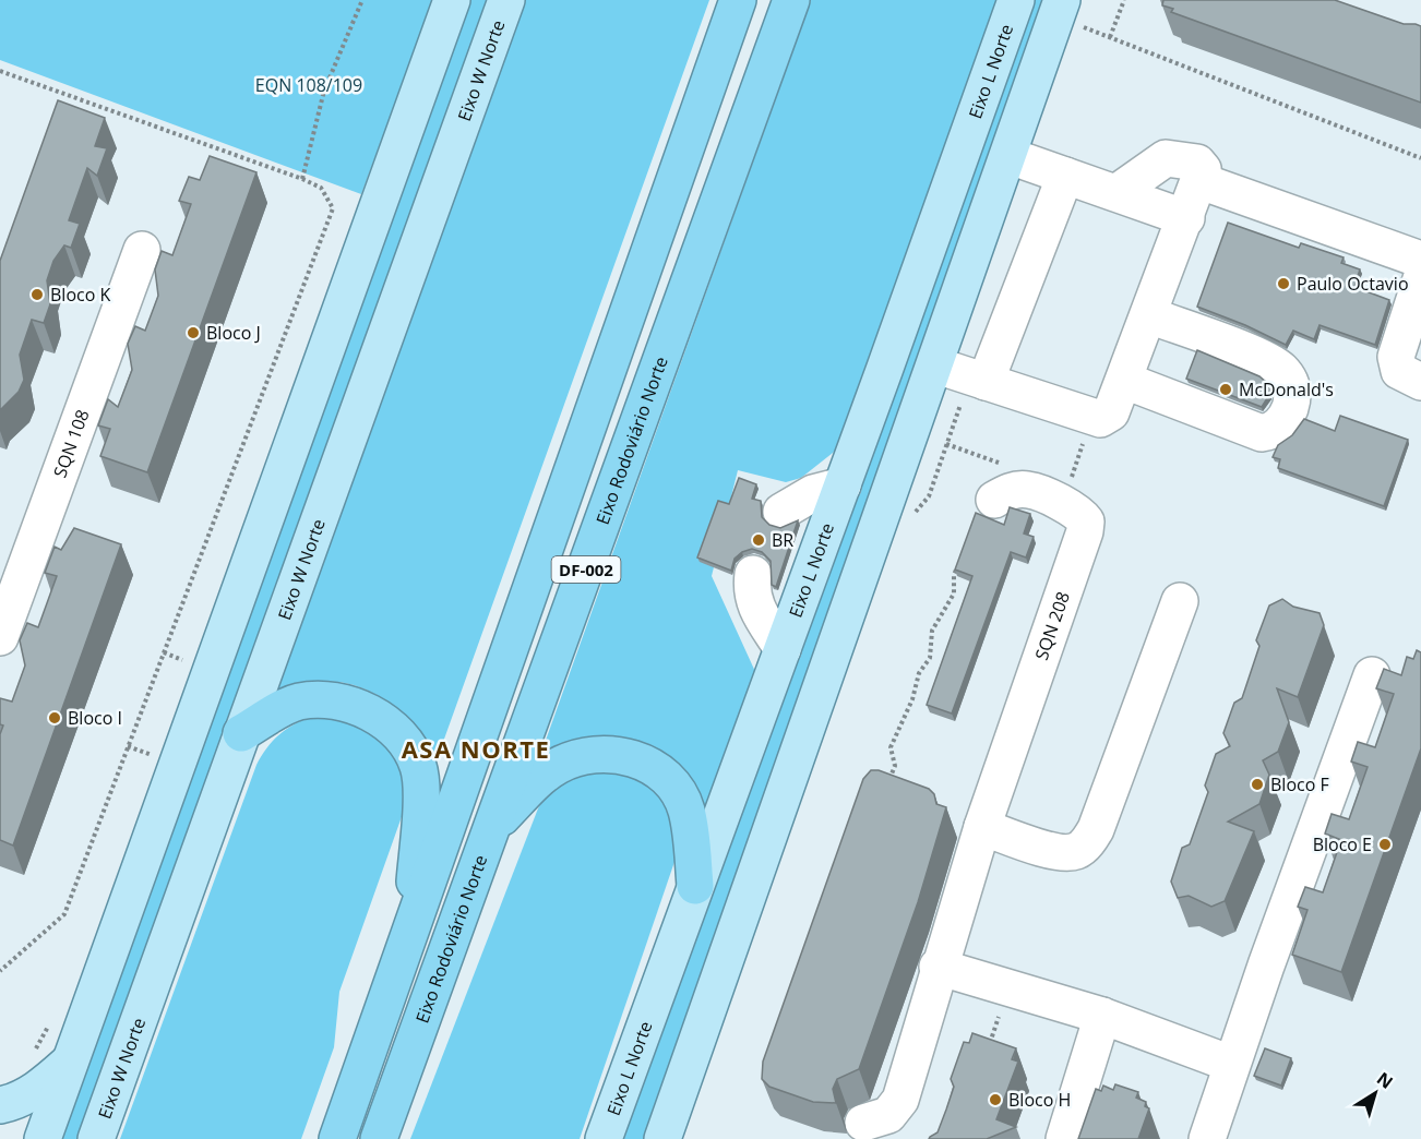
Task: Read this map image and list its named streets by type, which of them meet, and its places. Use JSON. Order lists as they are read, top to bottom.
{
  "streets": {
    "highway": ["Eixo Rodoviário Norte", "DF-002"],
    "main road": ["Eixo W Norte", "Eixo L Norte"],
    "street": ["SQN 108", "SQN 208"]
  },
  "districts": ["ASA NORTE"],
  "parks": ["EQN 108/109"],
  "places": [
    "Paulo Octavio",
    "Bloco K",
    "Bloco J",
    "McDonald's",
    "BR",
    "Bloco I",
    "Bloco F",
    "Bloco E",
    "Bloco H"
  ],
  "north": "top right"
}
